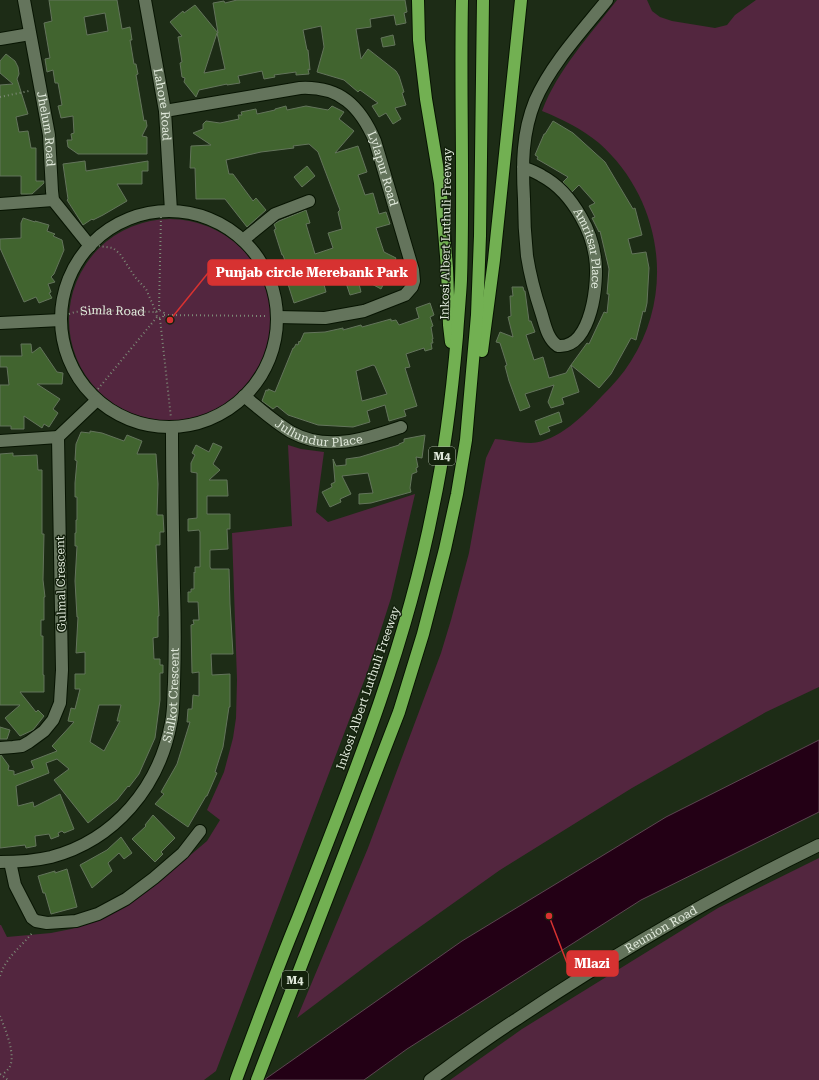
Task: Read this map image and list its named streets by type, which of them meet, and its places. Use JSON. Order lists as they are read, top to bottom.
{
  "streets": {
    "highway": ["Inkosi Albert Luthuli Freeway", "M4"],
    "street": [
      "Lahore Road",
      "Jhelum Road",
      "Lylapur Road",
      "Amritsar Place",
      "Jullundur Place",
      "Gulmal Crescent",
      "Sialkot Crescent",
      "Reunion Road"
    ],
    "path": ["Simla Road"]
  },
  "crossings": [
    ["Lahore Road", "Lylapur Road"]
  ],
  "places": ["Punjab circle Merebank Park", "Mlazi"]
}
